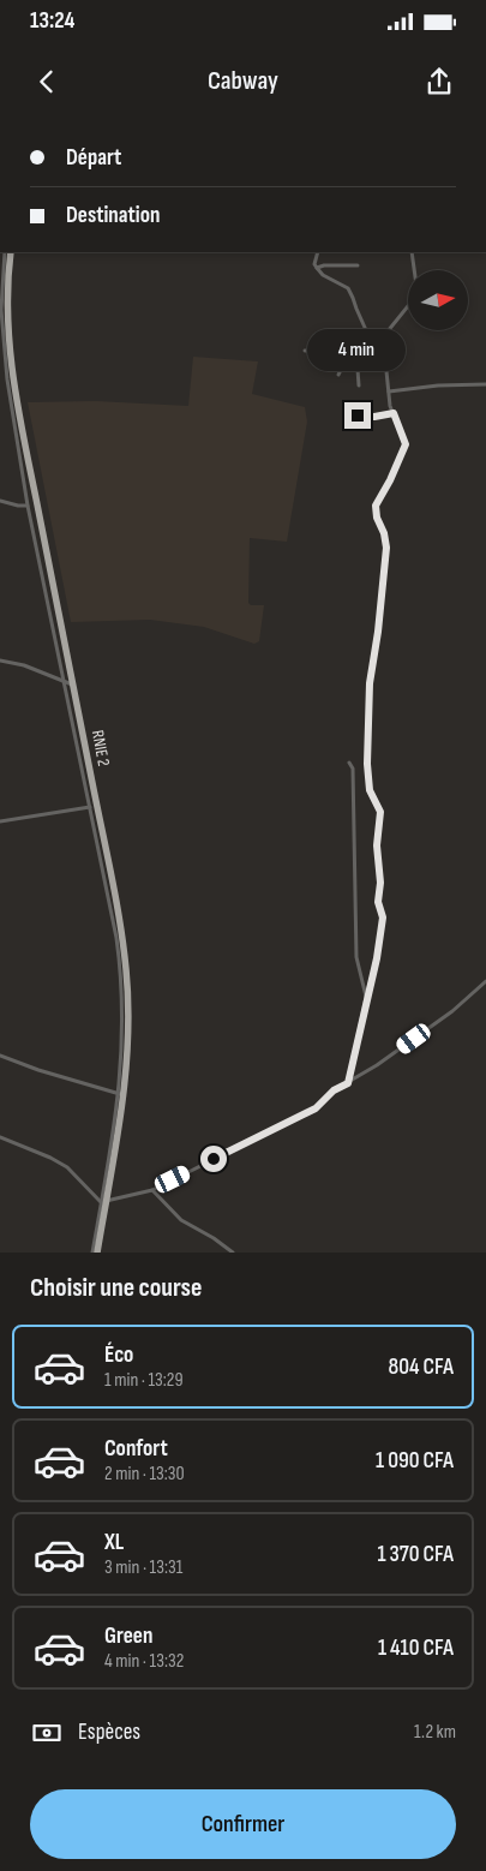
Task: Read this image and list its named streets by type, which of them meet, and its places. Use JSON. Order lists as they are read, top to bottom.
{
  "streets": {
    "highway": ["RNIE 2"]
  },
  "north": "right",
  "page": {
    "status": "13:24",
    "header": "Cabway",
    "banner": ["Départ", "Destination"],
    "bubble": "4 min",
    "heading": "Choisir une course",
    "list": [
      {
        "name": "Éco",
        "note": "1 min · 13:29",
        "value": "804 CFA"
      },
      {
        "name": "Confort",
        "note": "2 min · 13:30",
        "value": "1 090 CFA"
      },
      {
        "name": "XL",
        "note": "3 min · 13:31",
        "value": "1 370 CFA"
      },
      {
        "name": "Green",
        "note": "4 min · 13:32",
        "value": "1 410 CFA"
      }
    ],
    "pay": ["Espèces", "1.2 km"],
    "buttons": "Confirmer"
  }
}
